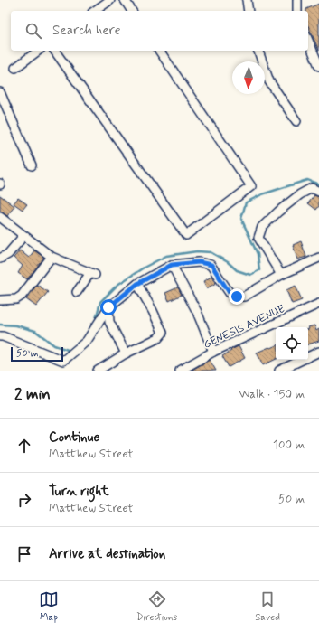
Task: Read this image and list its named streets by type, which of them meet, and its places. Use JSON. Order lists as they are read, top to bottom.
{
  "streets": {
    "street": ["GENESIS AVENUE"]
  },
  "scale_bar": "50 m",
  "north": "bottom",
  "page": {
    "search": "Search here",
    "scale": "50 m",
    "heading": ["2 min", "Walk · 150 m"],
    "list": [
      ["Continue", "Matthew Street", "100 m"],
      ["Turn right", "Matthew Street", "50 m"],
      "Arrive at destination"
    ],
    "nav": ["Map", "Directions", "Saved"]
  }
}
